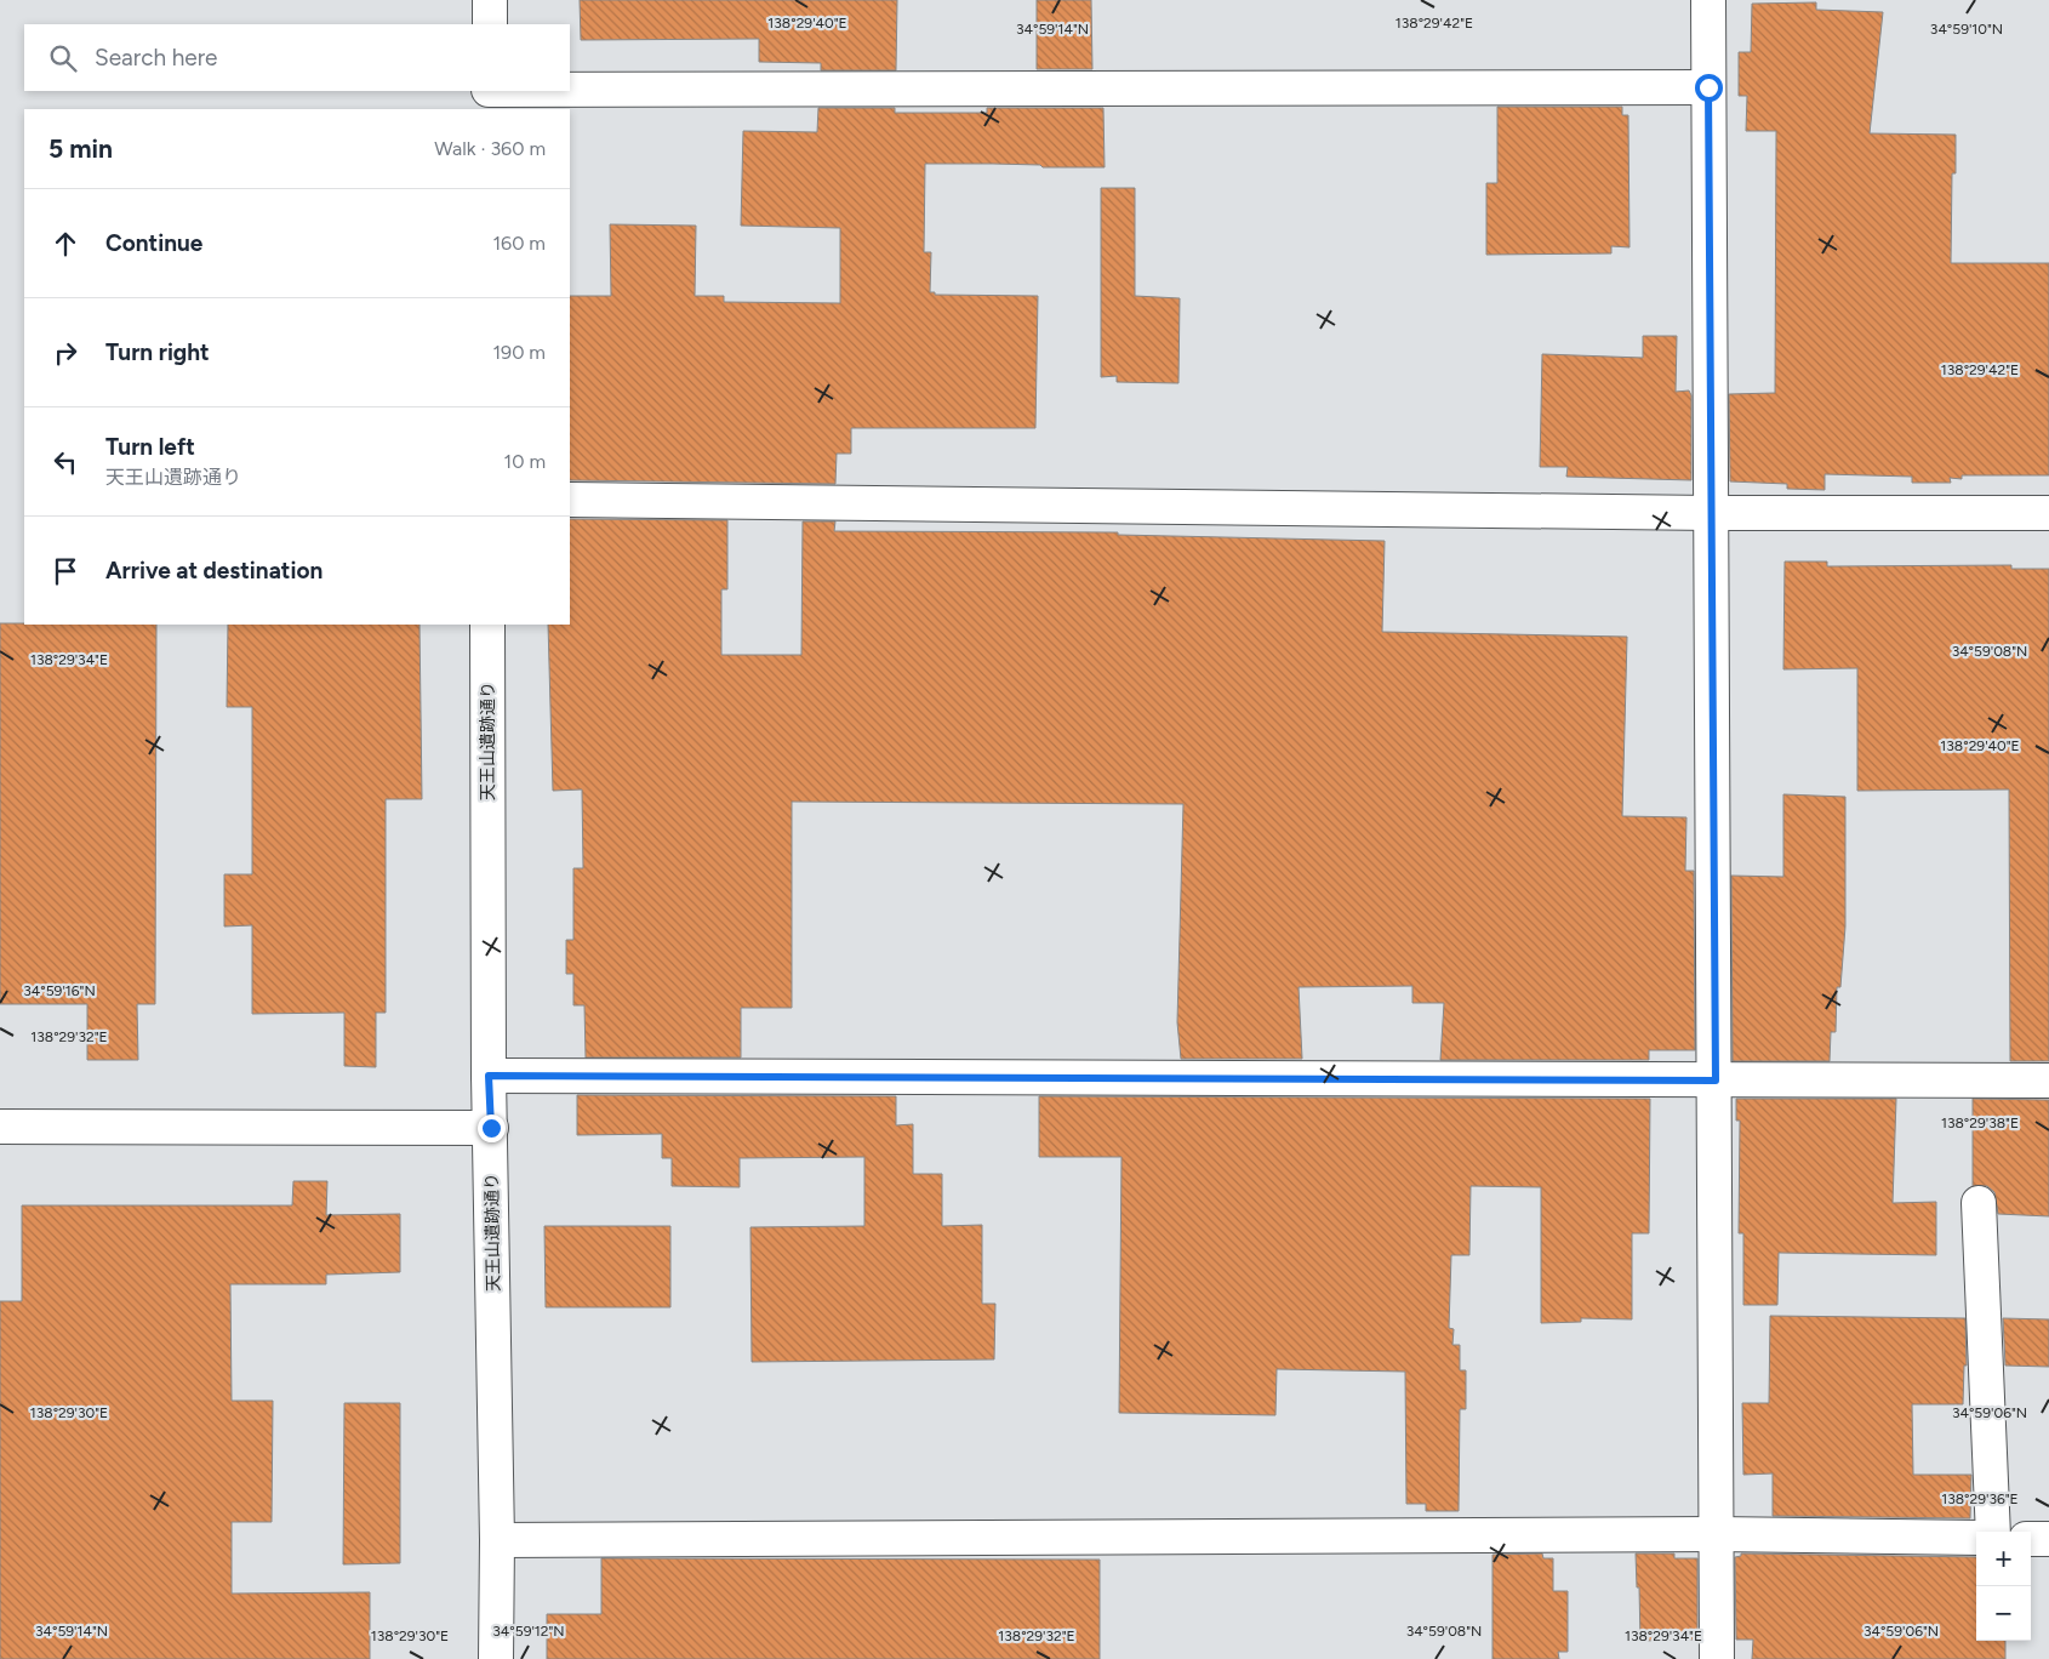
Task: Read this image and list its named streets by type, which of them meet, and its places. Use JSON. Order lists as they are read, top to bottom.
{
  "streets": {
    "street": ["天王山遺跡通り"]
  },
  "page": {
    "search": "Search here",
    "heading": ["5 min", "Walk · 360 m"],
    "list": [
      ["Continue", "160 m"],
      ["Turn right", "190 m"],
      ["Turn left", "天王山遺跡通り", "10 m"],
      "Arrive at destination"
    ],
    "map_buttons": ["+", "−"]
  },
  "coordinates": [
    "138°29'42\"E",
    "138°29'40\"E",
    "34°59'14\"N",
    "34°59'10\"N",
    "34°59'08\"N",
    "138°29'34\"E",
    "34°59'16\"N",
    "138°29'32\"E",
    "138°29'38\"E",
    "34°59'06\"N",
    "138°29'30\"E",
    "138°29'36\"E",
    "34°59'12\"N"
  ]
}
